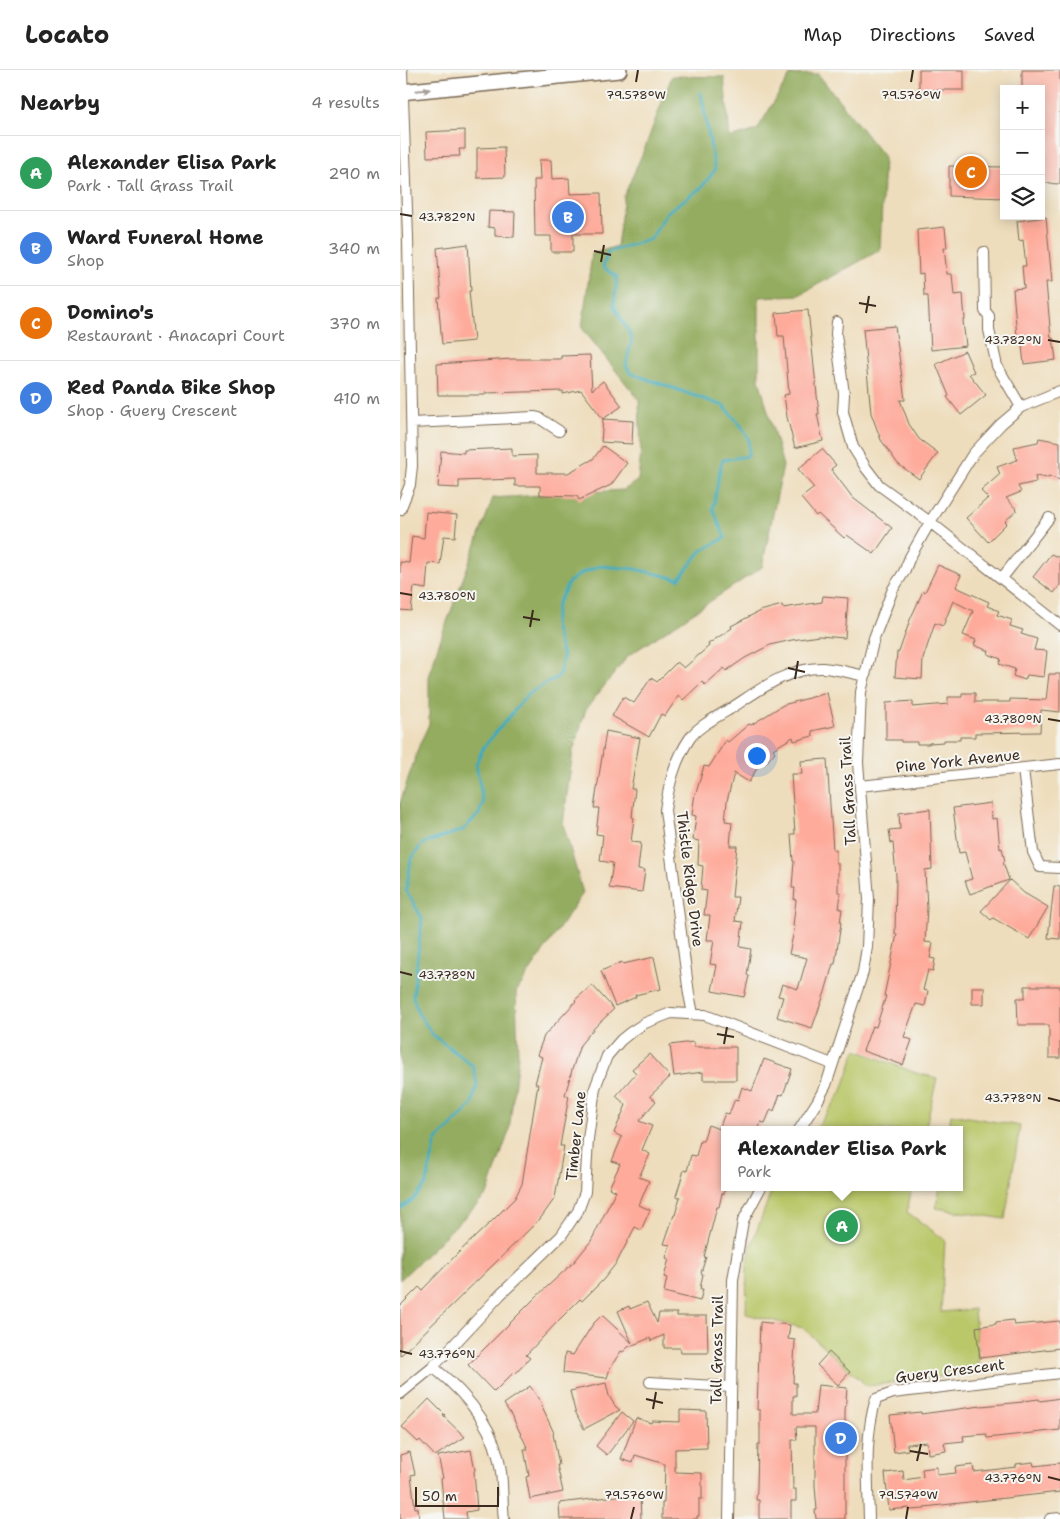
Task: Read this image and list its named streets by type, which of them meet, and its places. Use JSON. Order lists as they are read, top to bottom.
{
  "streets": {
    "street": [
      "Pine York Avenue",
      "Tall Grass Trail",
      "Thistle Ridge Drive",
      "Timber Lane",
      "Guery Crescent"
    ]
  },
  "crossings": [
    ["Pine York Avenue", "Tall Grass Trail"],
    ["Tall Grass Trail", "Thistle Ridge Drive"],
    ["Tall Grass Trail", "Timber Lane"],
    ["Thistle Ridge Drive", "Timber Lane"]
  ],
  "scale_bar": "50 m",
  "page": {
    "header": "Locato",
    "nav": ["Map", "Directions", "Saved"],
    "heading": ["Nearby", "4 results"],
    "map_buttons": ["+", "−"],
    "list": [
      {
        "mark": "A",
        "name": "Alexander Elisa Park",
        "note": "Park · Tall Grass Trail",
        "value": "290 m"
      },
      {
        "mark": "B",
        "name": "Ward Funeral Home",
        "note": "Shop",
        "value": "340 m"
      },
      {
        "mark": "C",
        "name": "Domino's",
        "note": "Restaurant · Anacapri Court",
        "value": "370 m"
      },
      {
        "mark": "D",
        "name": "Red Panda Bike Shop",
        "note": "Shop · Guery Crescent",
        "value": "410 m"
      }
    ],
    "pins": [
      "C",
      "B",
      "A",
      "D"
    ],
    "popup": ["Alexander Elisa Park", "Park"],
    "scale": "50 m"
  },
  "coordinates": [
    "79.578°W",
    "79.576°W",
    "43.782°N",
    "43.780°N",
    "43.778°N",
    "43.776°N",
    "79.574°W"
  ]
}
